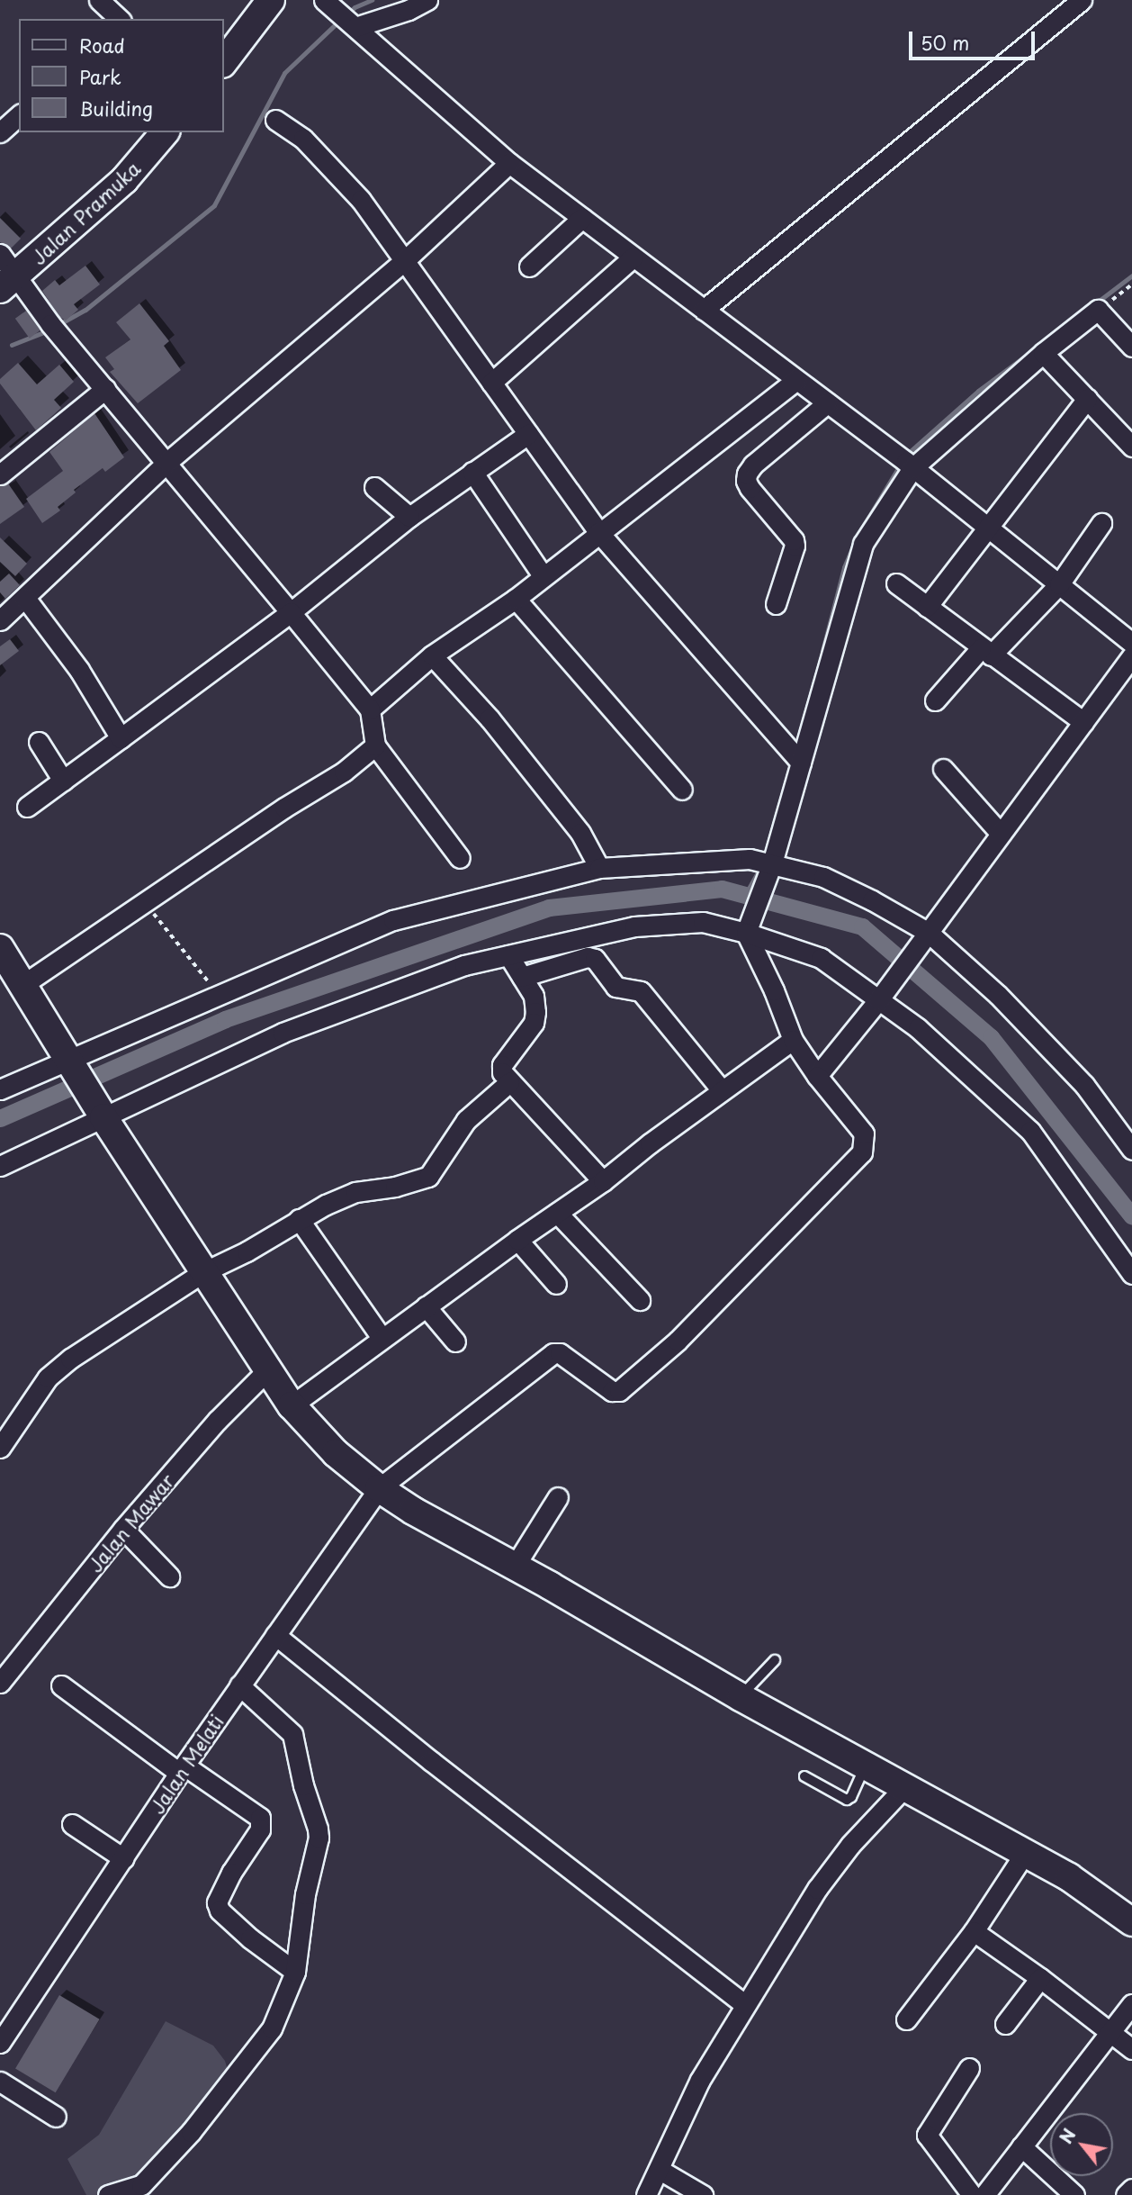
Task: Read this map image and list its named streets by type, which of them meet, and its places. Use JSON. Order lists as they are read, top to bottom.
{
  "streets": {
    "main road": ["Jalan Pramuka"],
    "street": ["Jalan Mawar", "Jalan Melati"]
  },
  "legend": ["Road", "Park", "Building"],
  "scale_bar": "50 m",
  "north": "top left"
}
